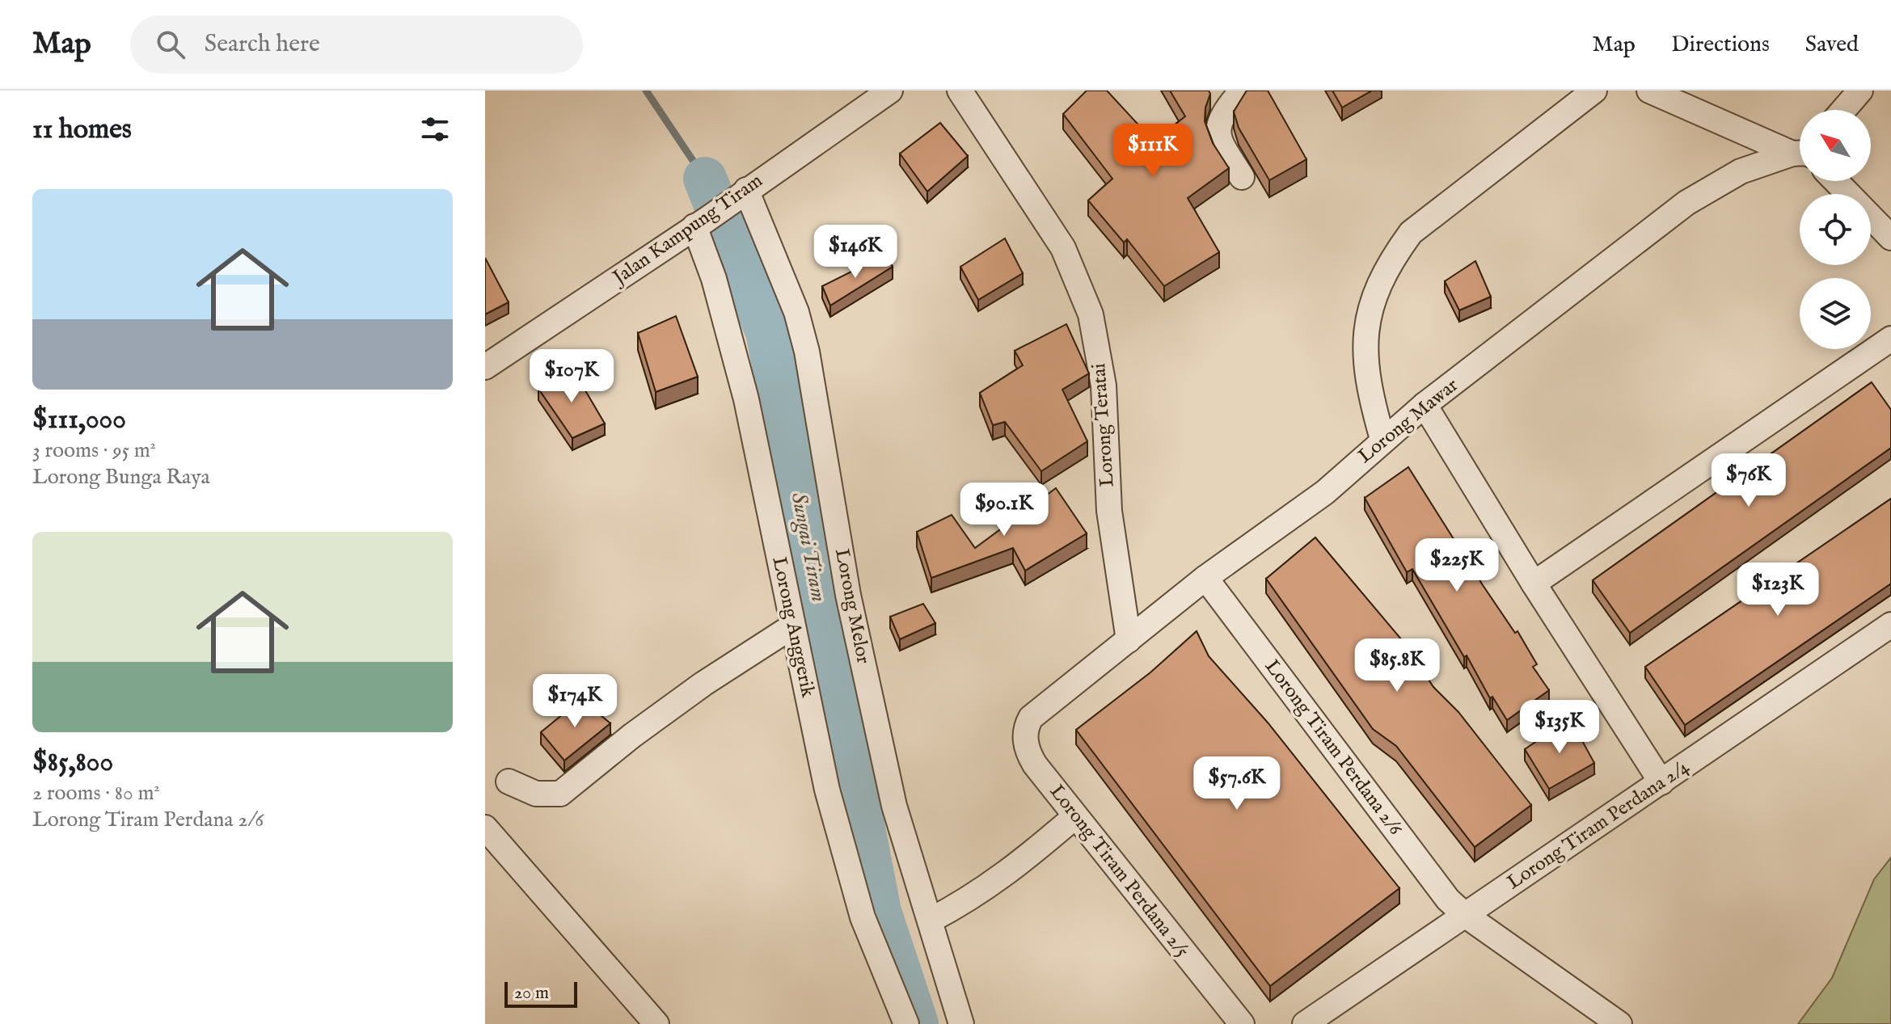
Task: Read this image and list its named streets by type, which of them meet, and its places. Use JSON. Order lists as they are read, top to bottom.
{
  "streets": {
    "street": [
      "Jalan Kampung Tiram",
      "Lorong Mawar",
      "Lorong Teratai",
      "Lorong Melor",
      "Lorong Anggerik",
      "Lorong Tiram Perdana 2/6",
      "Lorong Tiram Perdana 2/4",
      "Lorong Tiram Perdana 2/5"
    ]
  },
  "crossings": [
    ["Jalan Kampung Tiram", "Lorong Melor"],
    ["Jalan Kampung Tiram", "Lorong Anggerik"],
    ["Lorong Mawar", "Lorong Teratai"],
    ["Lorong Mawar", "Lorong Tiram Perdana 2/6"],
    ["Lorong Mawar", "Lorong Tiram Perdana 2/5"],
    ["Lorong Tiram Perdana 2/6", "Lorong Tiram Perdana 2/4"]
  ],
  "water": ["Sungai Tiram"],
  "scale_bar": "20 m",
  "north": "top left",
  "page": {
    "header": "Map",
    "search": "Search here",
    "nav": ["Map", "Directions", "Saved"],
    "heading": "11 homes",
    "price": [
      "$111K",
      "$146K",
      "$107K",
      "$76K",
      "$90.1K",
      "$225K",
      "$123K",
      "$85.8K",
      "$174K",
      "$135K",
      "$57.6K"
    ],
    "list": [
      {
        "name": "$111,000",
        "note": "3 rooms · 95 m² · Lorong Bunga Raya"
      },
      {
        "name": "$85,800",
        "note": "2 rooms · 80 m² · Lorong Tiram Perdana 2/6"
      }
    ],
    "scale": "20 m"
  }
}
